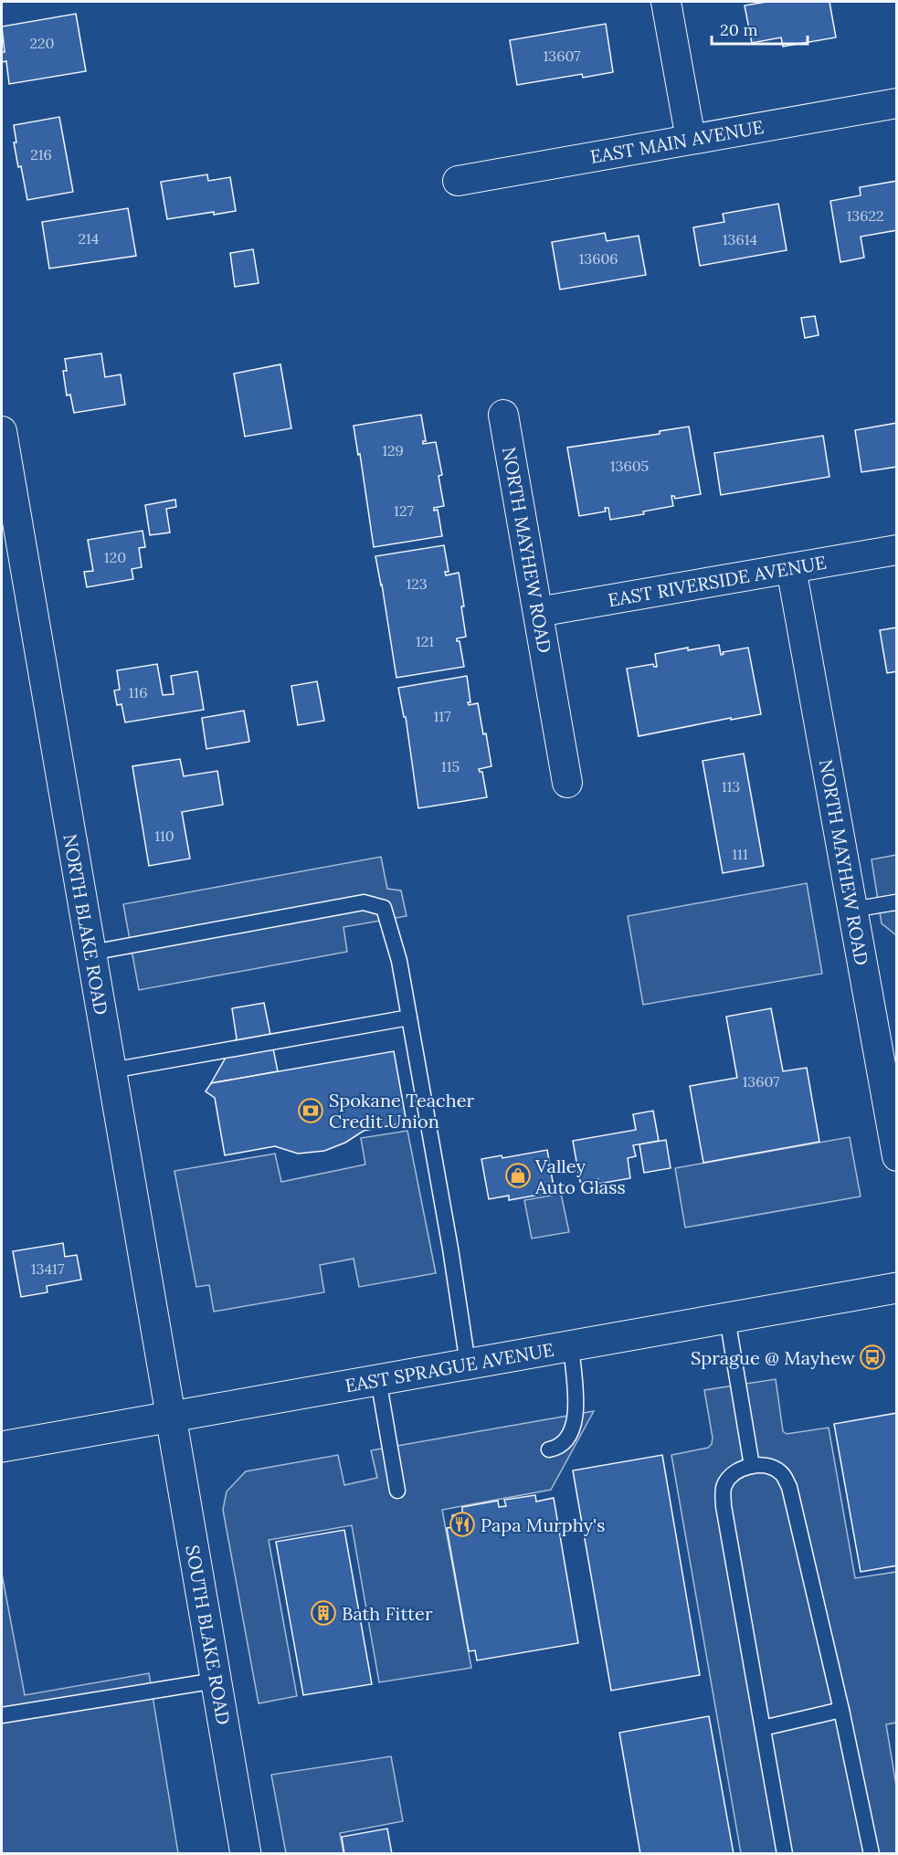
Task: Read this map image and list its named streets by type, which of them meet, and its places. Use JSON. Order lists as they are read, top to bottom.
{
  "streets": {
    "main road": ["EAST SPRAGUE AVENUE", "SOUTH BLAKE ROAD"],
    "street": [
      "EAST MAIN AVENUE",
      "NORTH MAYHEW ROAD",
      "EAST RIVERSIDE AVENUE",
      "NORTH BLAKE ROAD"
    ]
  },
  "crossings": [
    ["NORTH MAYHEW ROAD", "EAST RIVERSIDE AVENUE"],
    ["NORTH BLAKE ROAD", "EAST SPRAGUE AVENUE"],
    ["NORTH BLAKE ROAD", "SOUTH BLAKE ROAD"],
    ["EAST SPRAGUE AVENUE", "SOUTH BLAKE ROAD"]
  ],
  "places": {
    "bank": ["Spokane Teacher Credit Union"],
    "shop": ["Valley Auto Glass"],
    "bus stop": ["Sprague @ Mayhew"],
    "restaurant": ["Papa Murphy's"],
    "building": ["Bath Fitter"]
  },
  "house_numbers": [
    "220",
    "13607",
    "216",
    "13622",
    "214",
    "13614",
    "13606",
    "129",
    "13605",
    "127",
    "120",
    "123",
    "121",
    "116",
    "117",
    "115",
    "113",
    "110",
    "111",
    "13607",
    "13417"
  ],
  "scale_bar": "20 m"
}
